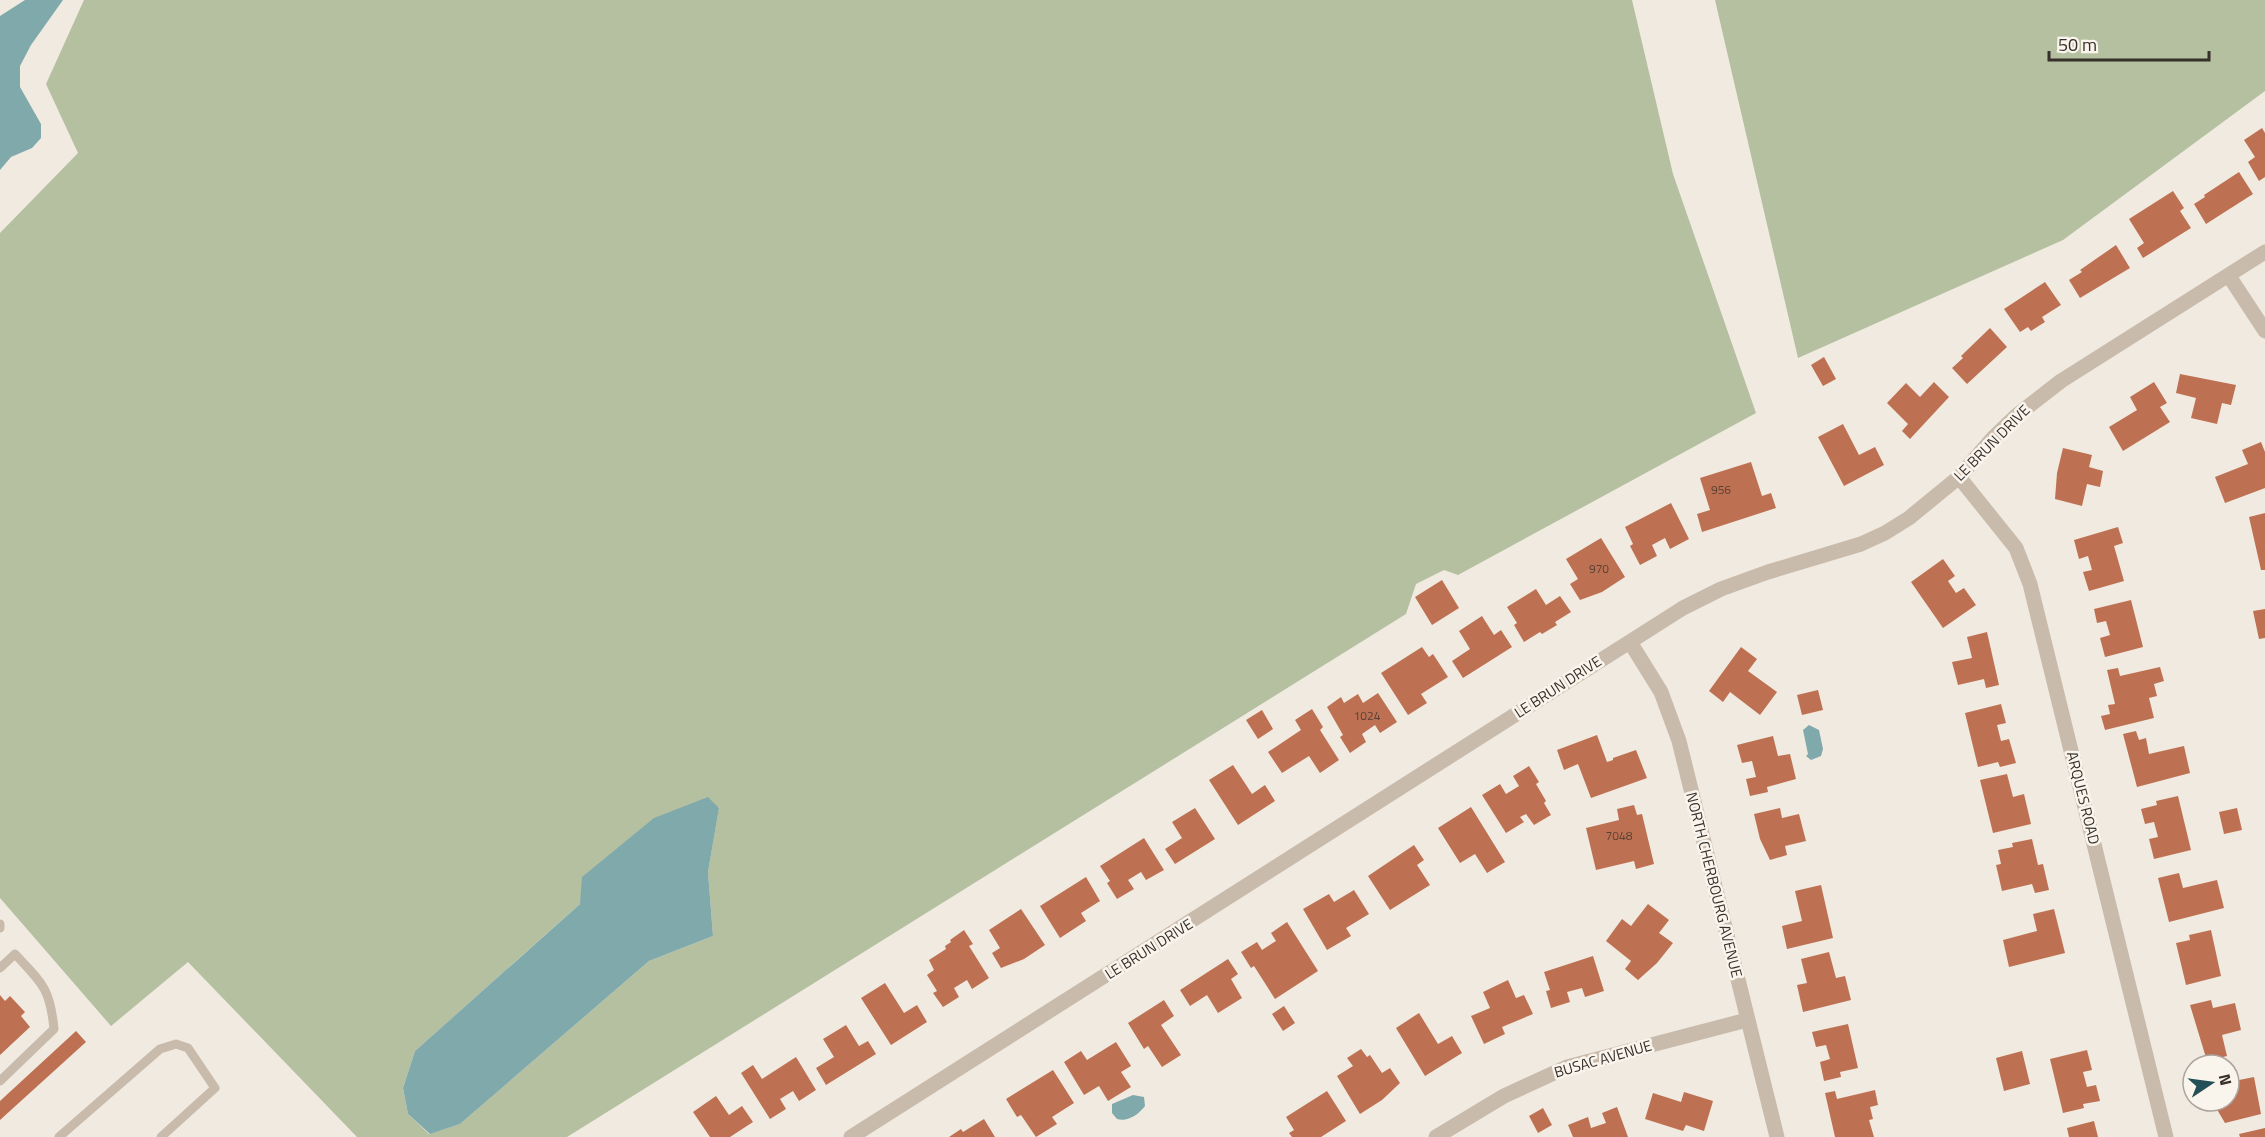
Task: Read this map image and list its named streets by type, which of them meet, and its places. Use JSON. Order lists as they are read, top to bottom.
{
  "streets": {
    "street": [
      "LE BRUN DRIVE",
      "ARQUES ROAD",
      "NORTH CHERBOURG AVENUE",
      "BUSAC AVENUE"
    ]
  },
  "crossings": [
    ["LE BRUN DRIVE", "ARQUES ROAD"],
    ["LE BRUN DRIVE", "NORTH CHERBOURG AVENUE"],
    ["NORTH CHERBOURG AVENUE", "BUSAC AVENUE"]
  ],
  "house_numbers": [
    "956",
    "970",
    "1024",
    "7048"
  ],
  "scale_bar": "50 m",
  "north": "right"
}
